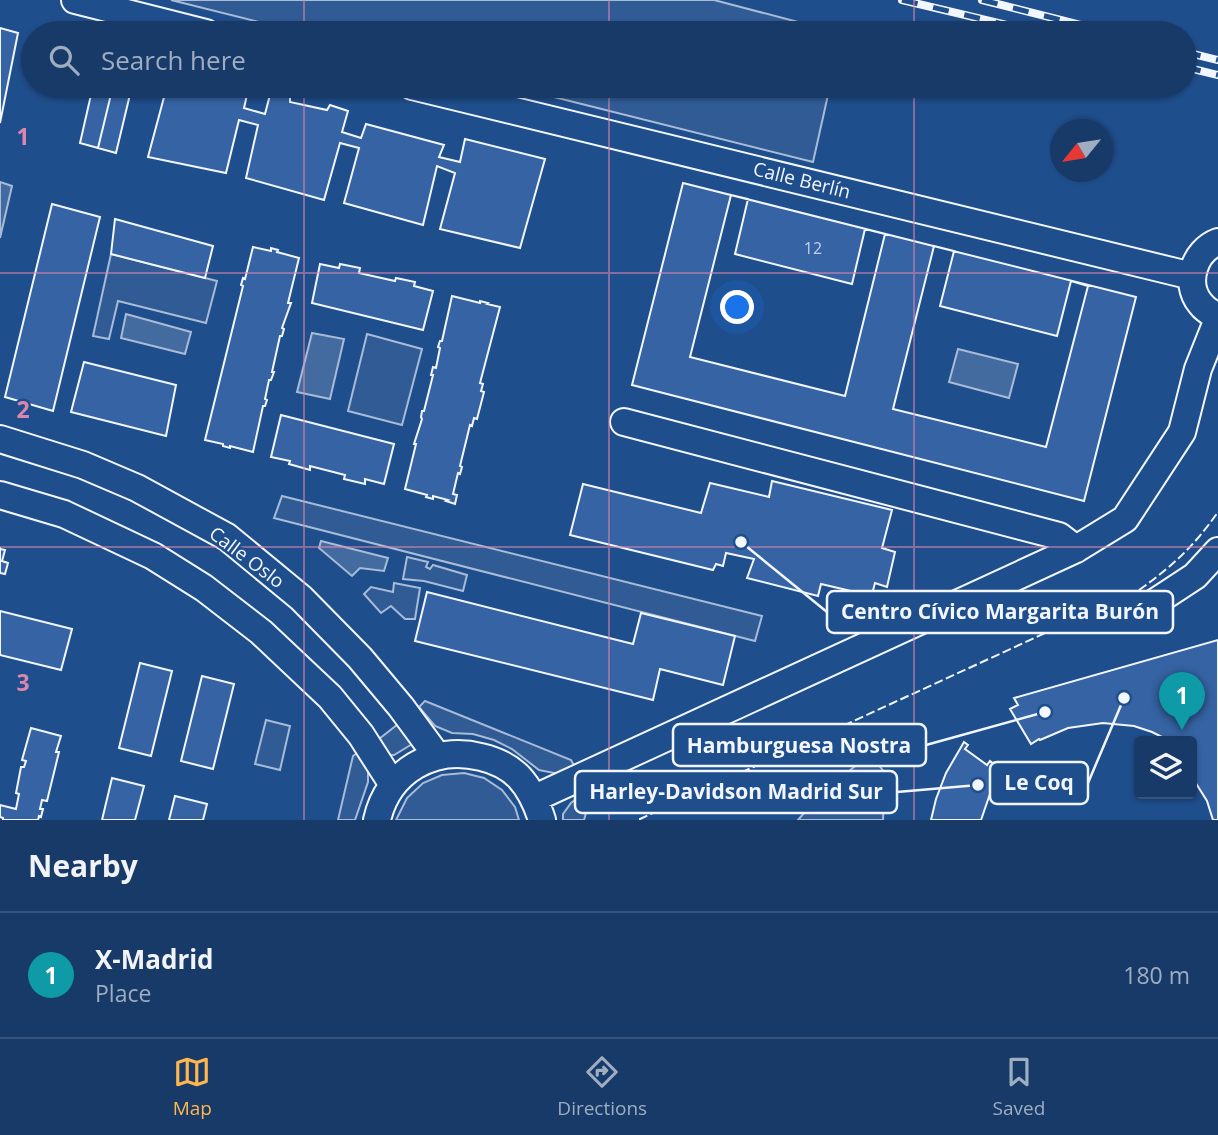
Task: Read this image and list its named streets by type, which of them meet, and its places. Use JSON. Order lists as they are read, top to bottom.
{
  "streets": {
    "street": ["Calle Berlín", "Calle Oslo"]
  },
  "places": [
    "Centro Cívico Margarita Burón",
    "Le Coq",
    "Hamburguesa Nostra",
    "Harley-Davidson Madrid Sur"
  ],
  "house_numbers": ["12"],
  "north": "bottom left",
  "page": {
    "search": "Search here",
    "pins": "1",
    "heading": "Nearby",
    "list": [
      {
        "mark": "1",
        "name": "X-Madrid",
        "note": "Place",
        "value": "180 m"
      }
    ],
    "nav": ["Map", "Directions", "Saved"]
  },
  "grid": {
    "rows": ["1", "2", "3"]
  }
}
